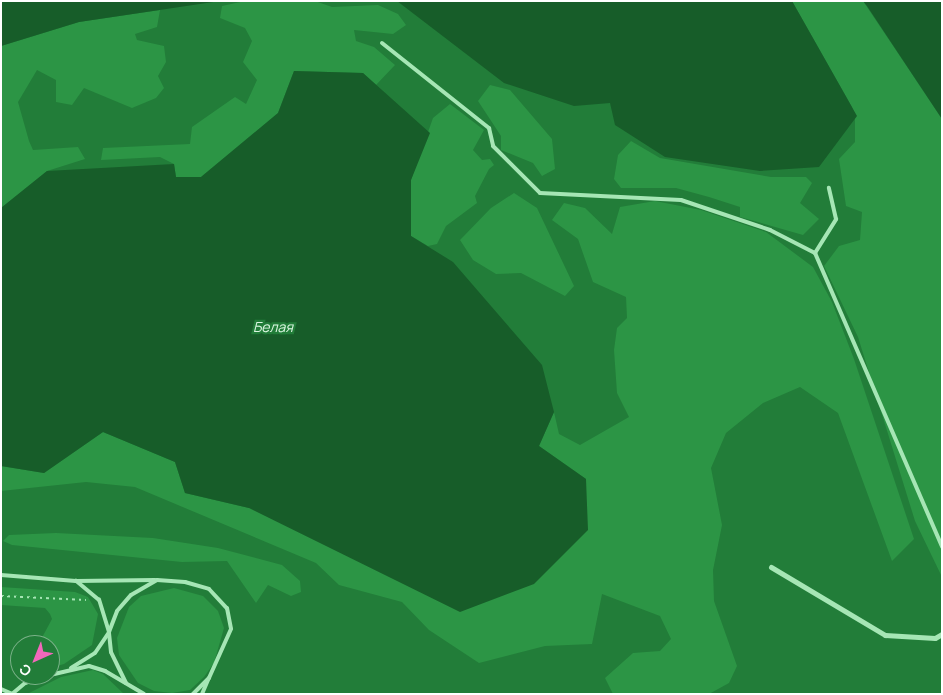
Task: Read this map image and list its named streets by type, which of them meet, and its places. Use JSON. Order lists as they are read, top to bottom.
{
  "water": ["Белая"],
  "north": "bottom left"
}
